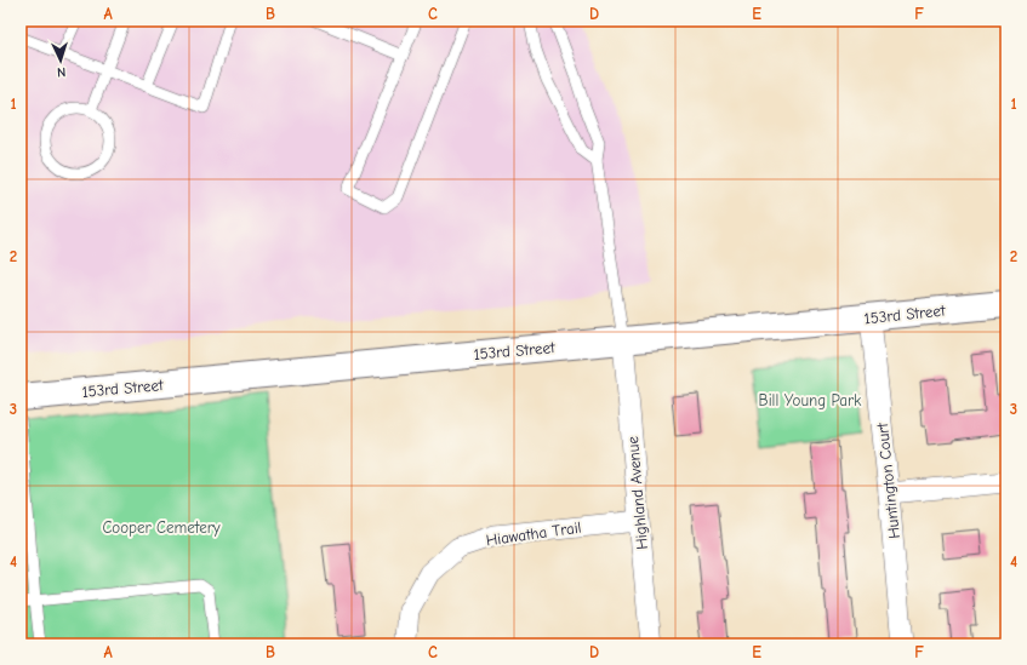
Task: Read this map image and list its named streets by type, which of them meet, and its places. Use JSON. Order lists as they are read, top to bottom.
{
  "streets": {
    "street": [
      "153rd Street",
      "Huntington Court",
      "Highland Avenue",
      "Hiawatha Trail"
    ]
  },
  "crossings": [
    ["153rd Street", "Huntington Court"],
    ["153rd Street", "Highland Avenue"],
    ["Highland Avenue", "Hiawatha Trail"]
  ],
  "parks": ["Bill Young Park", "Cooper Cemetery"],
  "north": "bottom",
  "grid": {
    "columns": [
      "A",
      "B",
      "C",
      "D",
      "E",
      "F"
    ],
    "rows": [
      "1",
      "2",
      "3",
      "4"
    ]
  }
}
